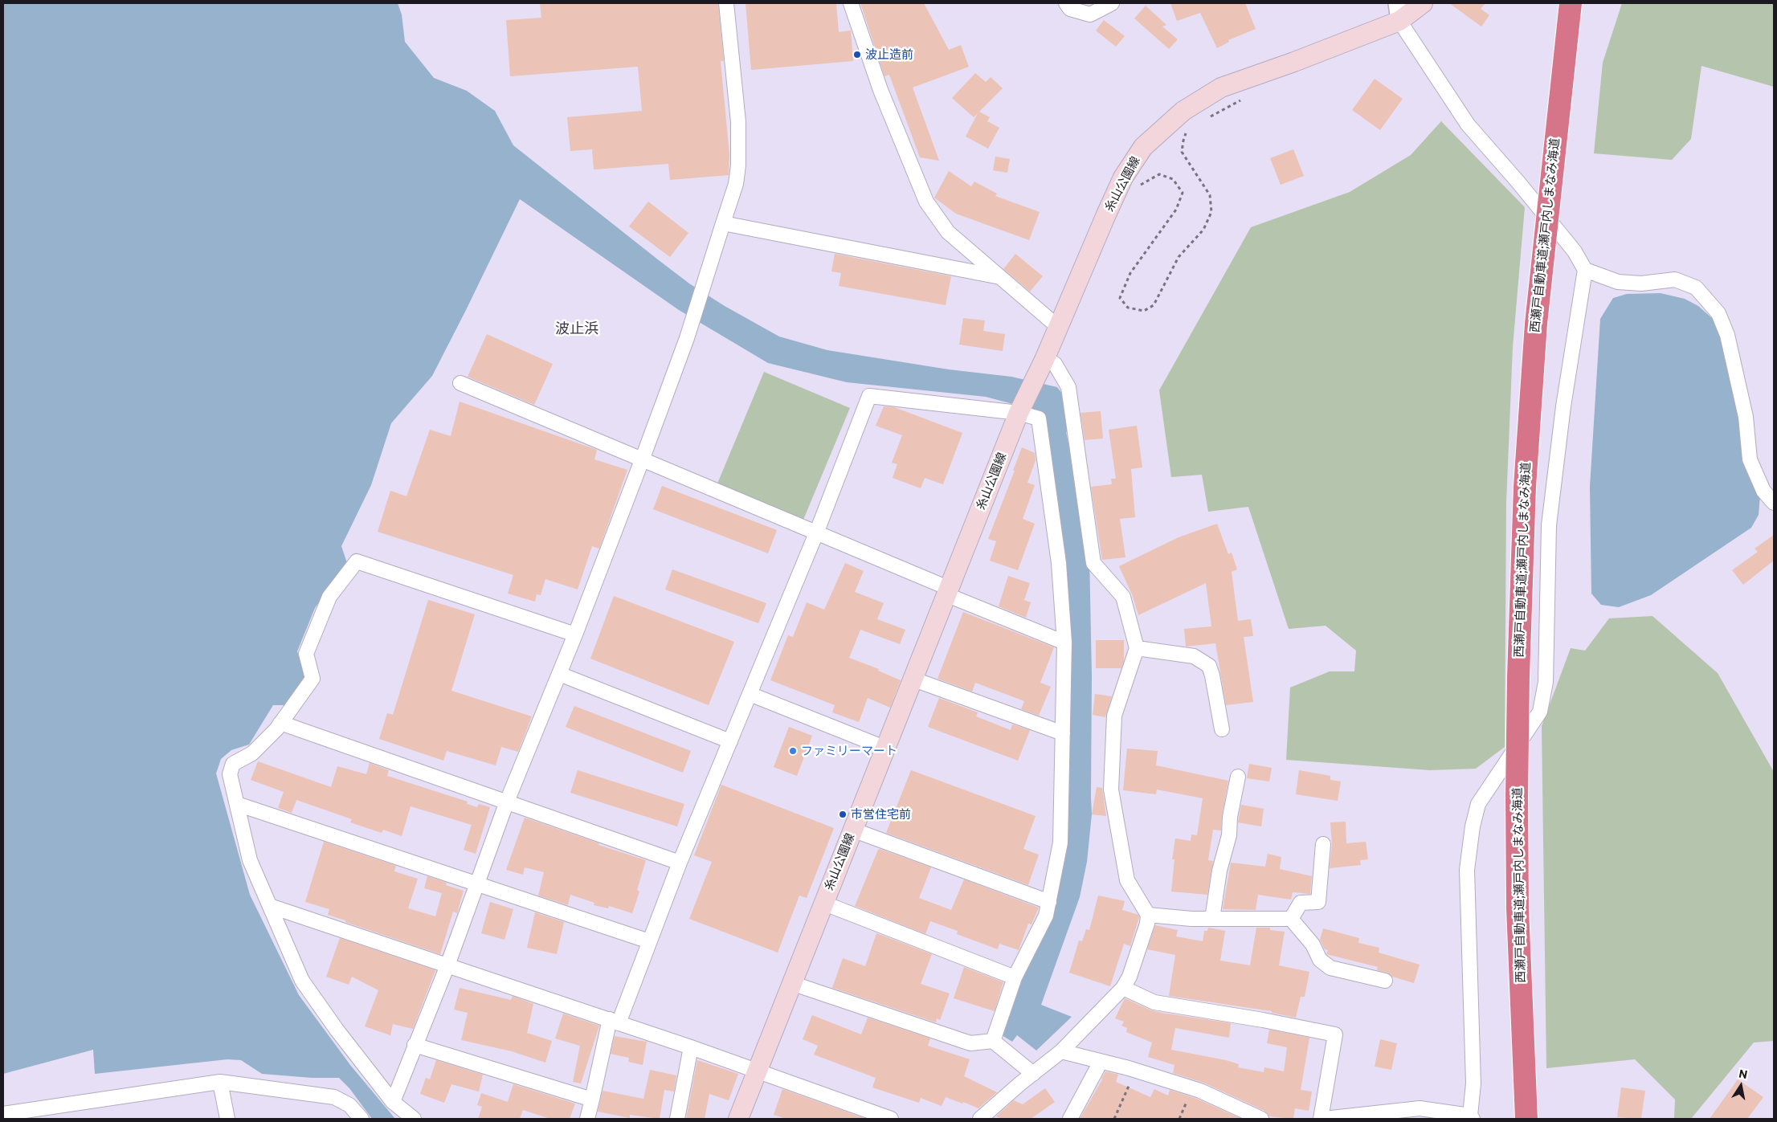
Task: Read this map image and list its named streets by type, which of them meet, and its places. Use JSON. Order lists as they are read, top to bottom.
{
  "streets": {
    "highway": ["西瀬戸自動車道;瀬戸内しまなみ海道"],
    "main road": ["糸山公園線"]
  },
  "districts": ["波止浜"],
  "places": ["波止造前", "ファミリーマート", "市営住宅前"],
  "north": "top"
}
